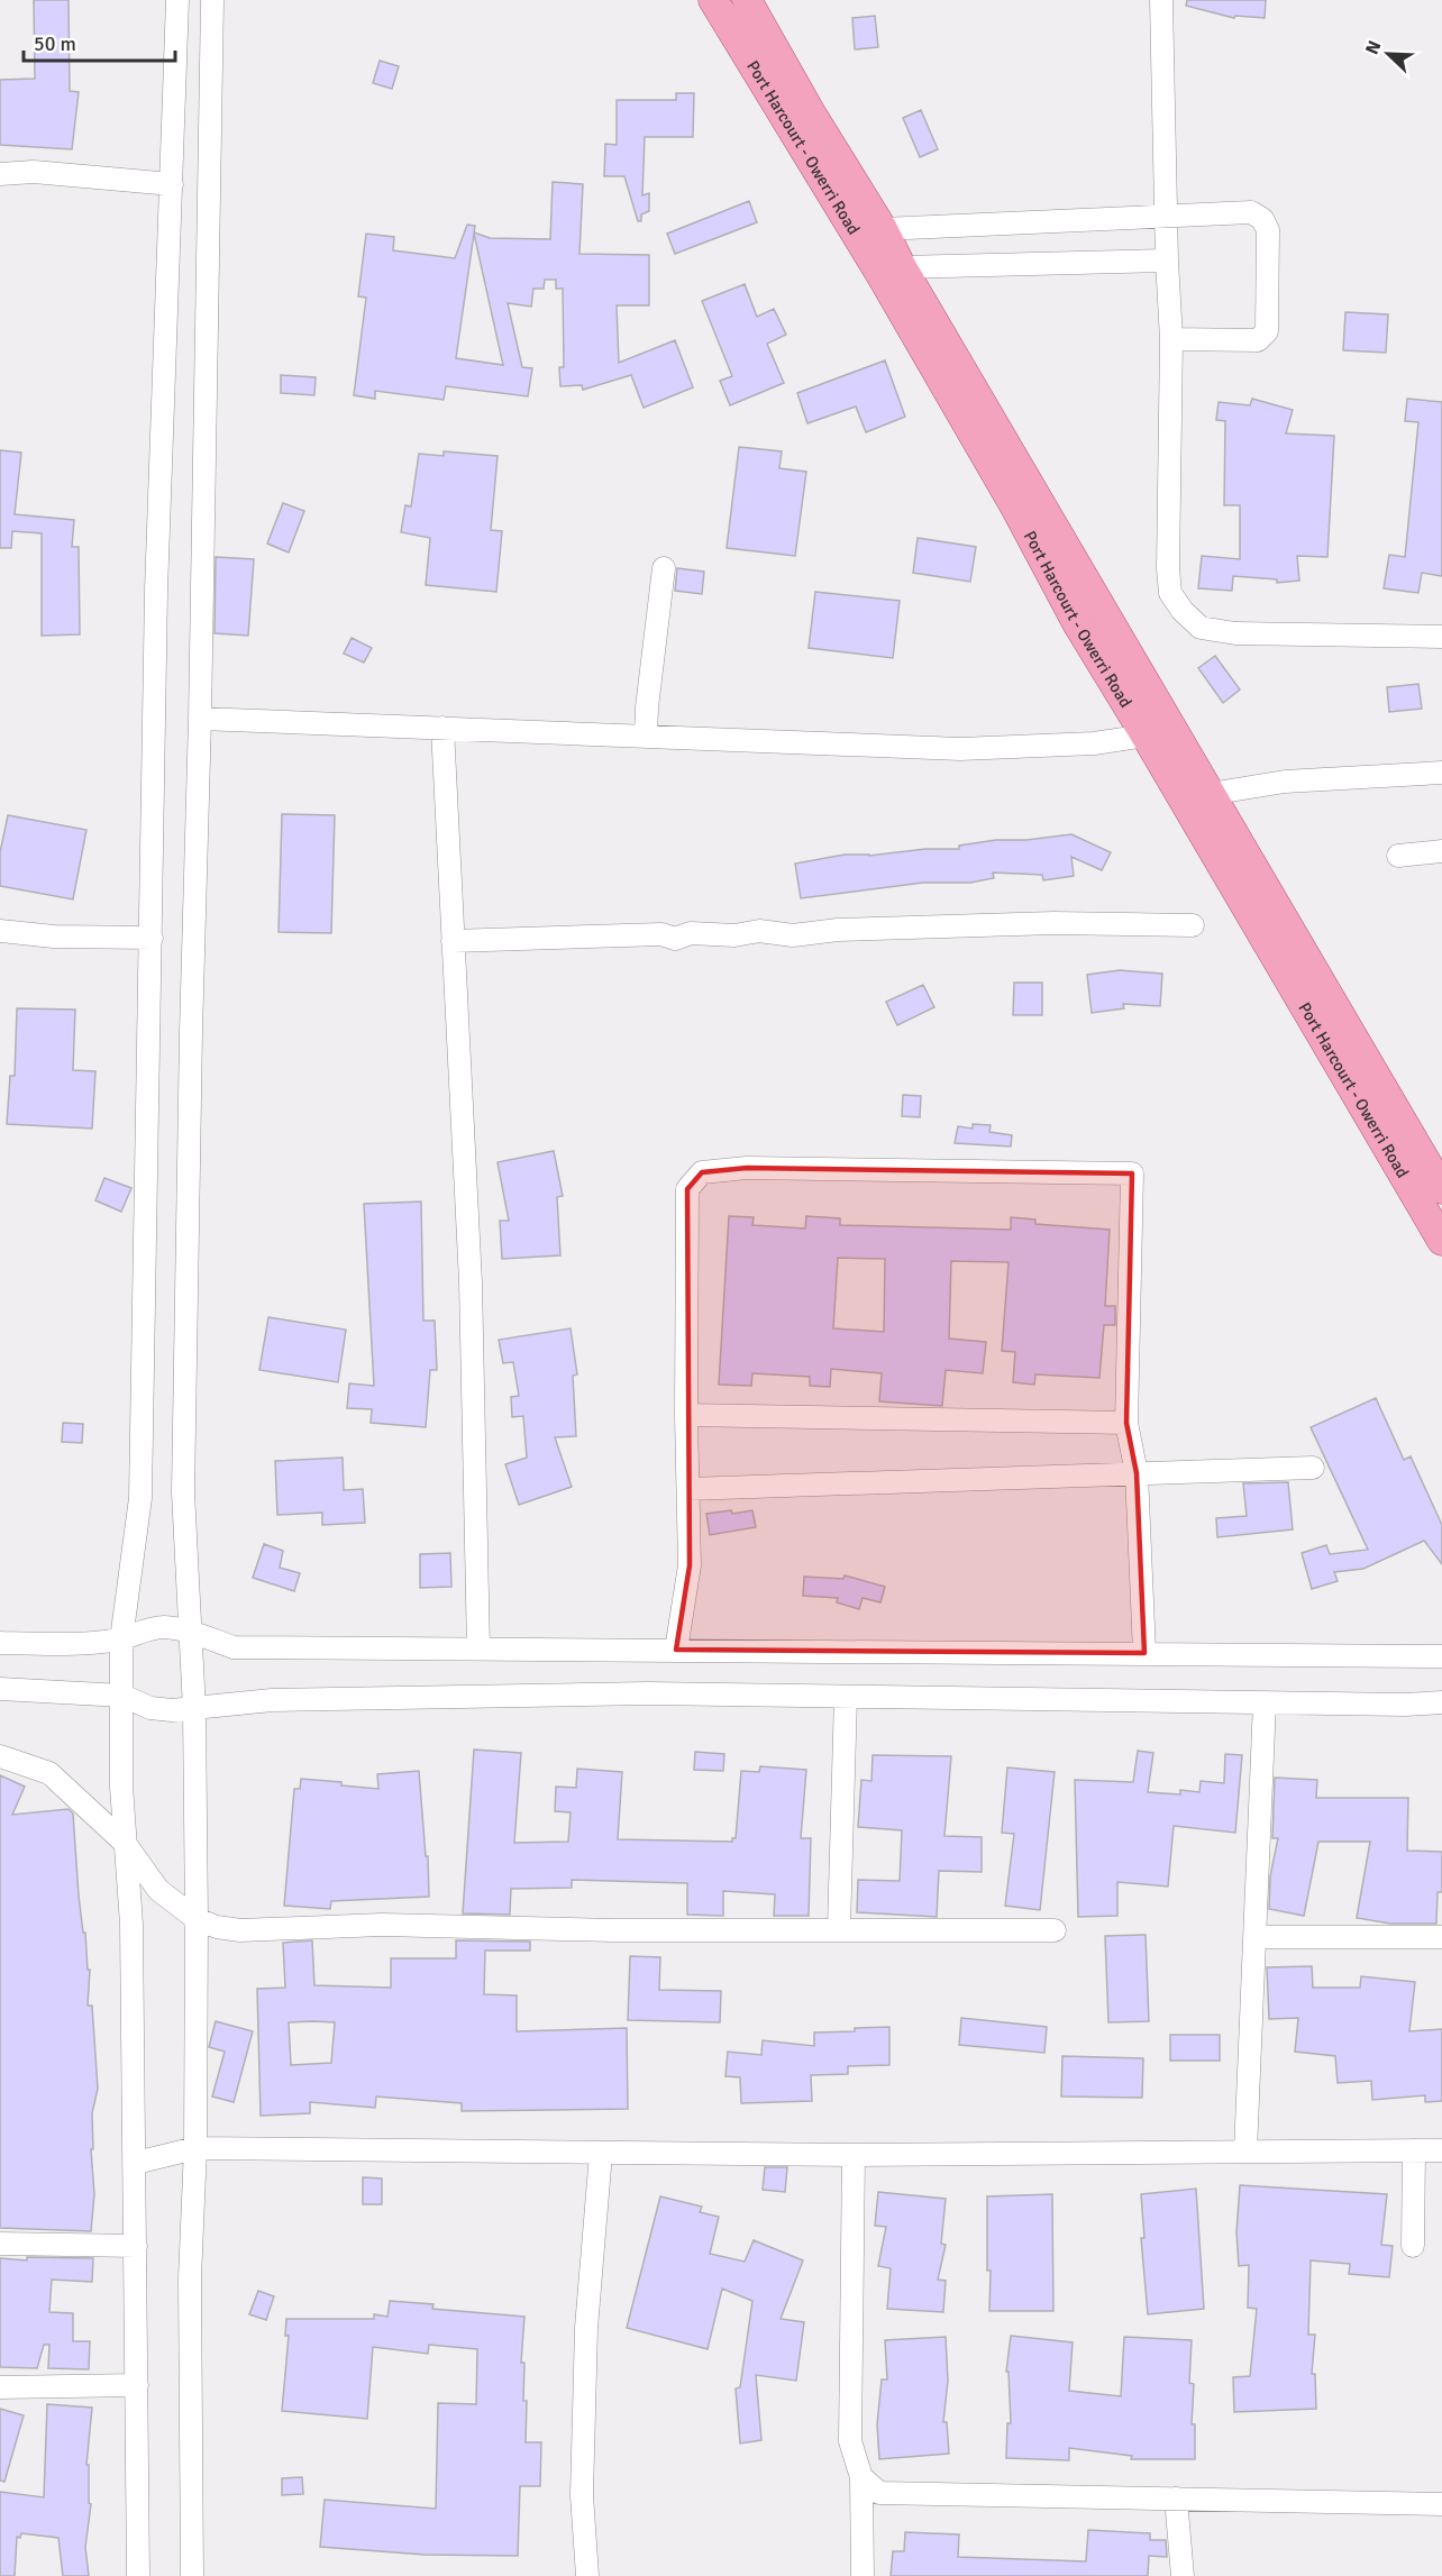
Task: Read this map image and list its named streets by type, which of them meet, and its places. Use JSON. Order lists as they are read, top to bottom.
{
  "streets": {
    "main road": ["Port Harcourt - Owerri Road"]
  },
  "scale_bar": "50 m",
  "north": "top left"
}
